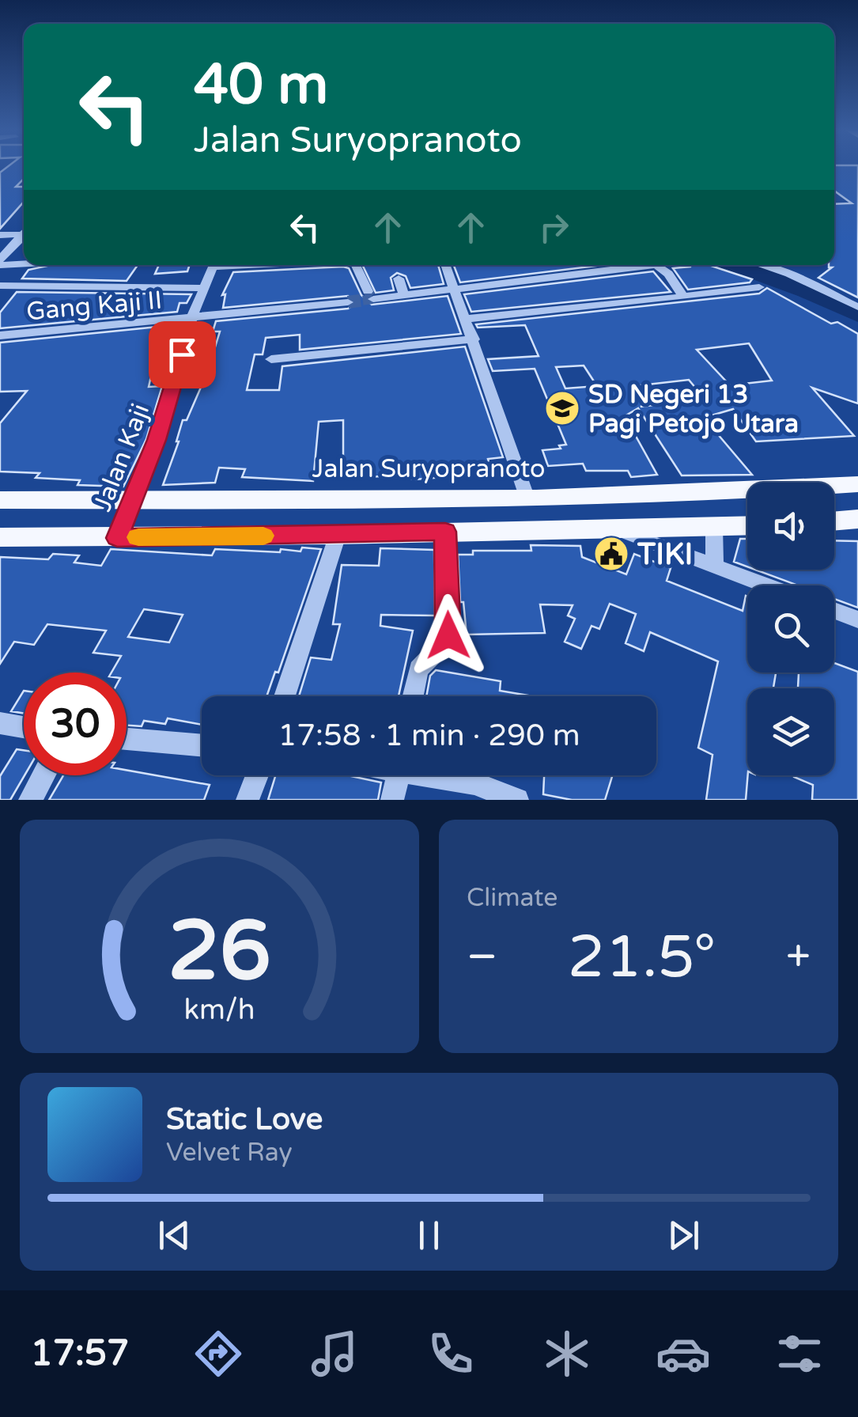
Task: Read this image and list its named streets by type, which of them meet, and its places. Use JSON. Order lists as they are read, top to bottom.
{
  "streets": {
    "main road": ["Jalan Suryopranoto"],
    "street": ["Gang Kaji II", "Jalan Kaji"]
  },
  "crossings": [
    ["Gang Kaji II", "Jalan Kaji"],
    ["Jalan Kaji", "Jalan Suryopranoto"]
  ],
  "places": {
    "school or university": ["SD Negeri 13 Pagi Petojo Utara"],
    "public building": ["TIKI"]
  },
  "page": {
    "turn": ["40 m", "Jalan Suryopranoto"],
    "limit": "30",
    "trip": "17:58 · 1 min · 290 m",
    "tile": "Climate",
    "heat": ["−", "21.5°", "+"],
    "song": ["Static Love", "Velvet Ray"],
    "tabs": "17:57",
    "gauge": ["26", "km/h"]
  }
}
